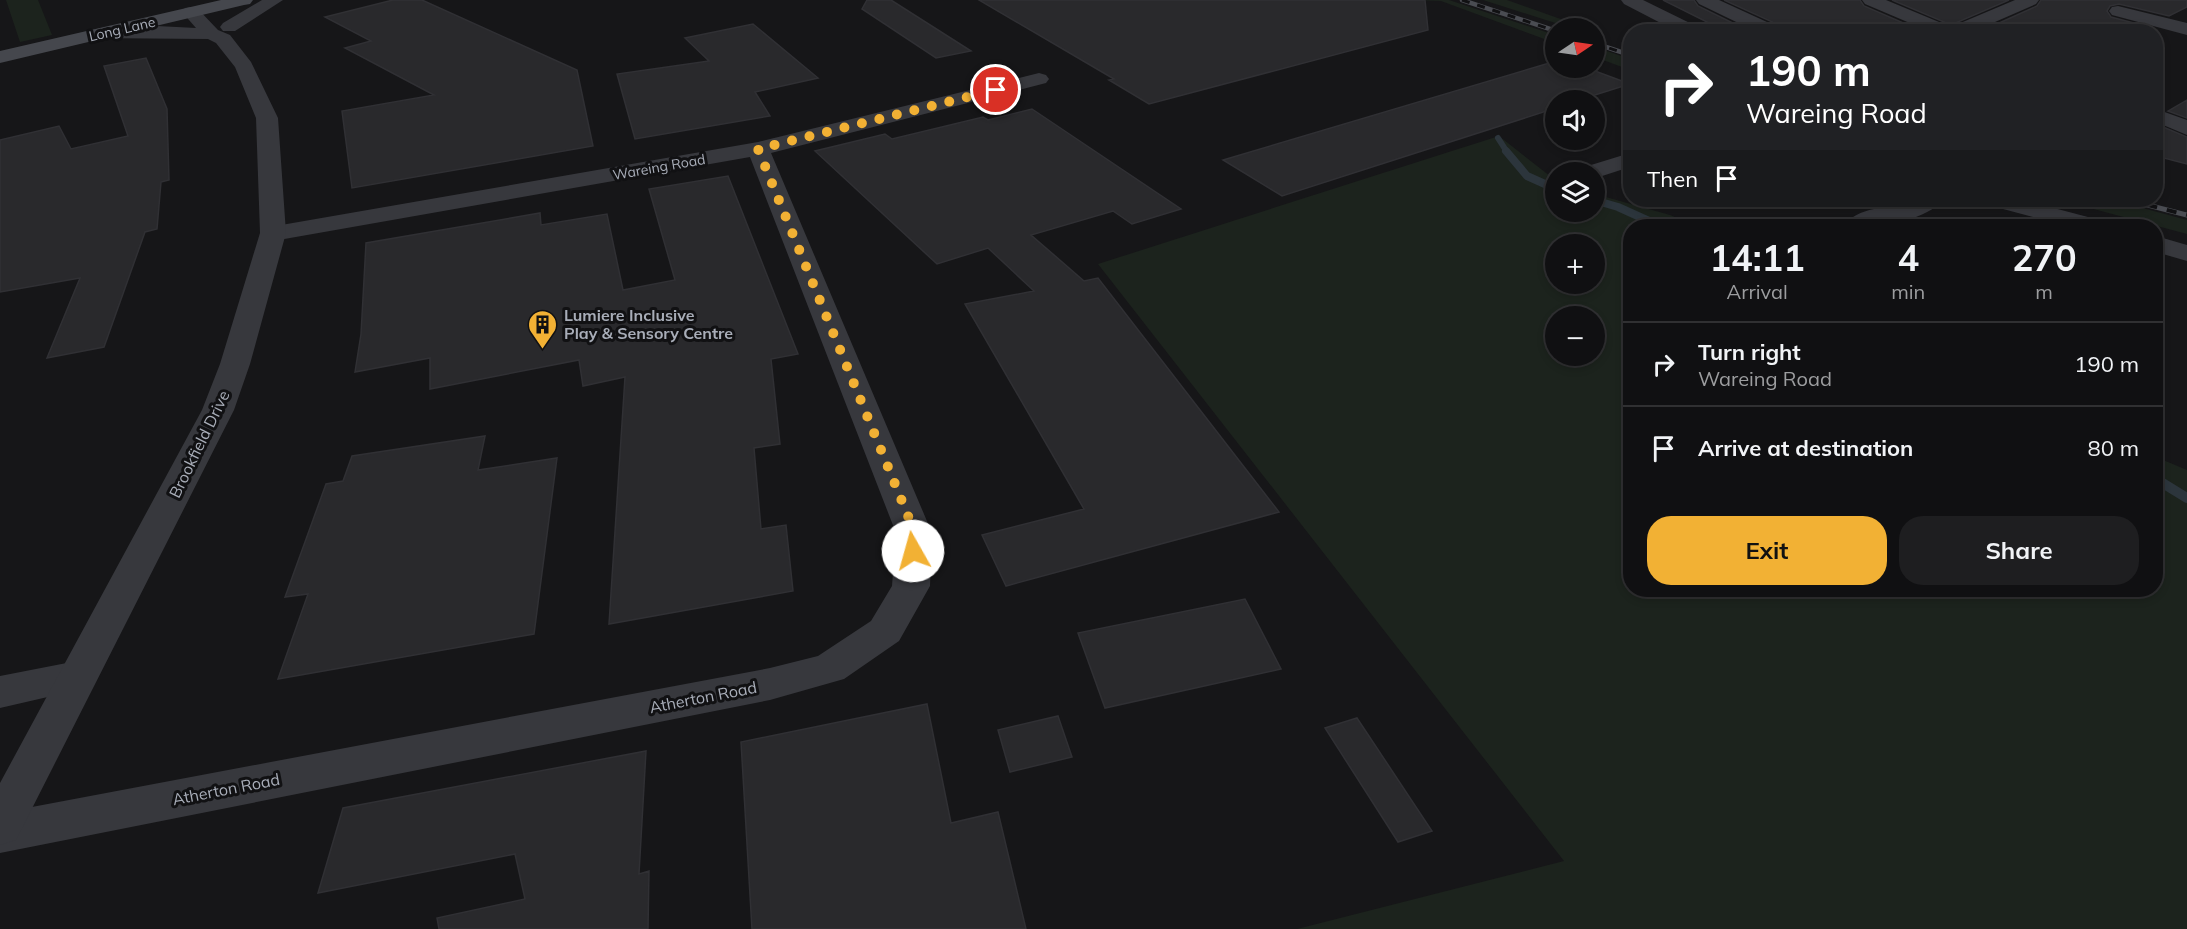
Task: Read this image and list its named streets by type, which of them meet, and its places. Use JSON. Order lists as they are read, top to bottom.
{
  "streets": {
    "main road": ["Long Lane"],
    "street": ["Wareing Road", "Brookfield Drive", "Atherton Road"]
  },
  "crossings": [
    ["Long Lane", "Brookfield Drive"],
    ["Wareing Road", "Brookfield Drive"],
    ["Wareing Road", "Atherton Road"]
  ],
  "places": {
    "building": ["Lumiere Inclusive Play & Sensory Centre"]
  },
  "north": "right",
  "page": {
    "map_buttons": ["+", "−"],
    "turn": ["190 m", "Wareing Road"],
    "then": "Then",
    "eta": [
      "14:11",
      "Arrival",
      "4",
      "min",
      "270",
      "m"
    ],
    "list": [
      {
        "name": "Turn right",
        "note": "Wareing Road",
        "value": "190 m"
      },
      {
        "name": "Arrive at destination",
        "value": "80 m"
      }
    ],
    "buttons": ["Exit", "Share"]
  }
}
